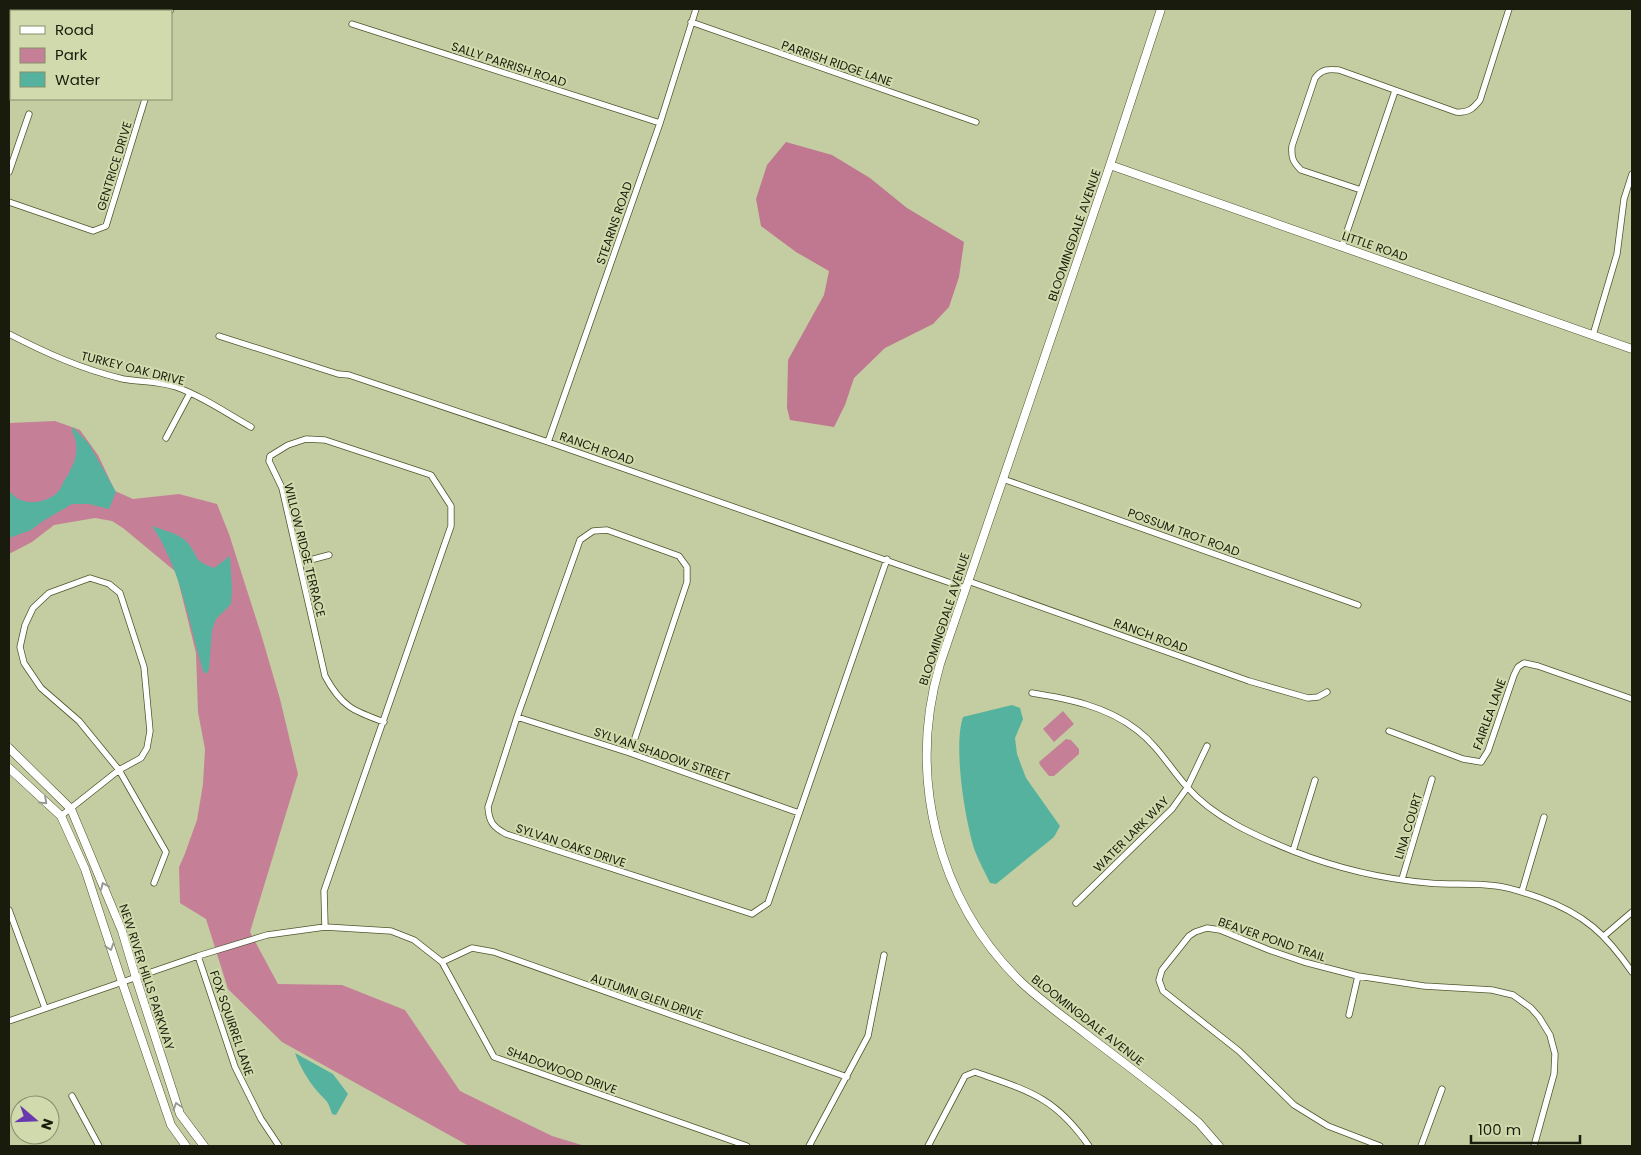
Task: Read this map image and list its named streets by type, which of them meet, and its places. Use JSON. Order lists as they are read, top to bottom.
{
  "streets": {
    "street": [
      "PARRISH RIDGE LANE",
      "SALLY PARRISH ROAD",
      "GENTRICE DRIVE",
      "STEARNS ROAD",
      "BLOOMINGDALE AVENUE",
      "LITTLE ROAD",
      "TURKEY OAK DRIVE",
      "RANCH ROAD",
      "POSSUM TROT ROAD",
      "WILLOW RIDGE TERRACE",
      "FAIRLEA LANE",
      "SYLVAN SHADOW STREET",
      "LINA COURT",
      "WATER LARK WAY",
      "SYLVAN OAKS DRIVE",
      "BEAVER POND TRAIL",
      "NEW RIVER HILLS PARKWAY",
      "AUTUMN GLEN DRIVE",
      "FOX SQUIRREL LANE",
      "SHADOWOOD DRIVE"
    ]
  },
  "crossings": [
    ["PARRISH RIDGE LANE", "STEARNS ROAD"],
    ["SALLY PARRISH ROAD", "STEARNS ROAD"],
    ["STEARNS ROAD", "RANCH ROAD"],
    ["BLOOMINGDALE AVENUE", "LITTLE ROAD"],
    ["BLOOMINGDALE AVENUE", "RANCH ROAD"],
    ["BLOOMINGDALE AVENUE", "POSSUM TROT ROAD"],
    ["RANCH ROAD", "SYLVAN OAKS DRIVE"],
    ["WILLOW RIDGE TERRACE", "SHADOWOOD DRIVE"],
    ["SYLVAN SHADOW STREET", "SYLVAN OAKS DRIVE"],
    ["NEW RIVER HILLS PARKWAY", "SHADOWOOD DRIVE"],
    ["AUTUMN GLEN DRIVE", "SHADOWOOD DRIVE"],
    ["FOX SQUIRREL LANE", "SHADOWOOD DRIVE"]
  ],
  "legend": ["Road", "Park", "Water"],
  "scale_bar": "100 m",
  "north": "right"
}
